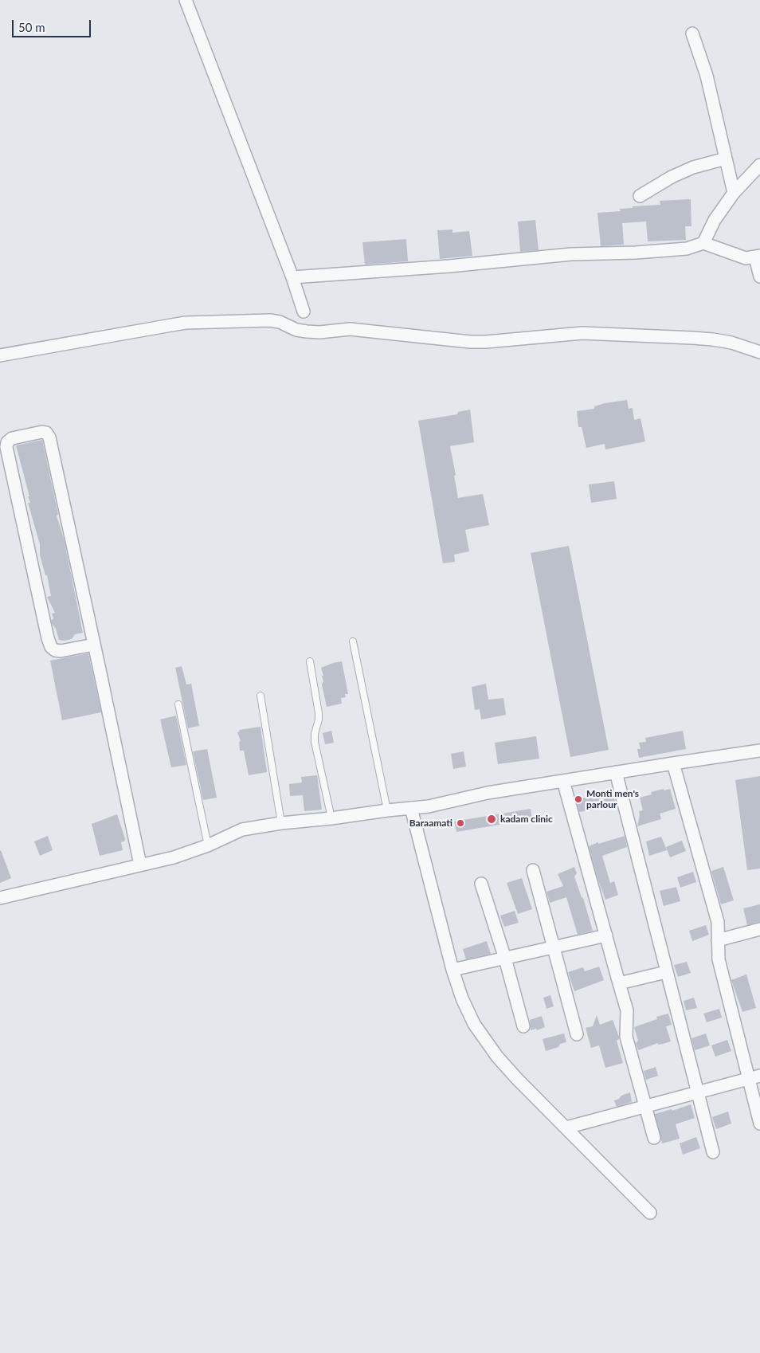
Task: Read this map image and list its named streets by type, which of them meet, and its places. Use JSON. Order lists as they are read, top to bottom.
{
  "places": ["Monti men's parlour", "kadam clinic", "Baraamati"],
  "scale_bar": "50 m"
}
